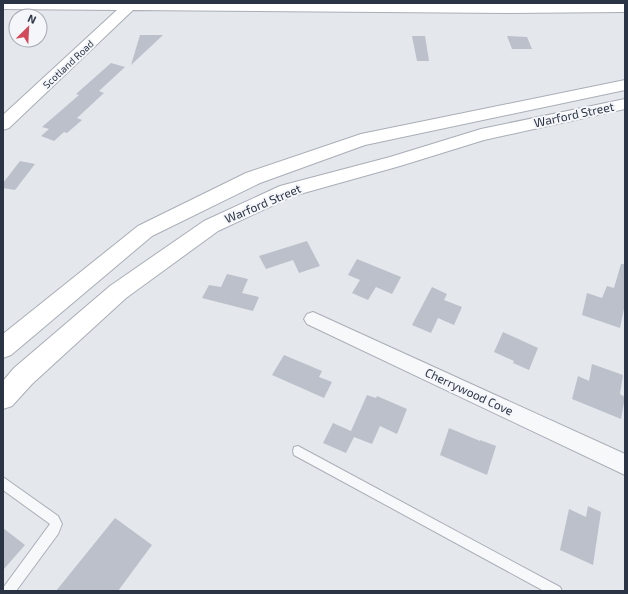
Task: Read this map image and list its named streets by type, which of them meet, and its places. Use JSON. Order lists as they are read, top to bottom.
{
  "streets": {
    "main road": ["Scotland Road", "Warford Street"],
    "street": ["Cherrywood Cove"]
  },
  "north": "top right"
}
